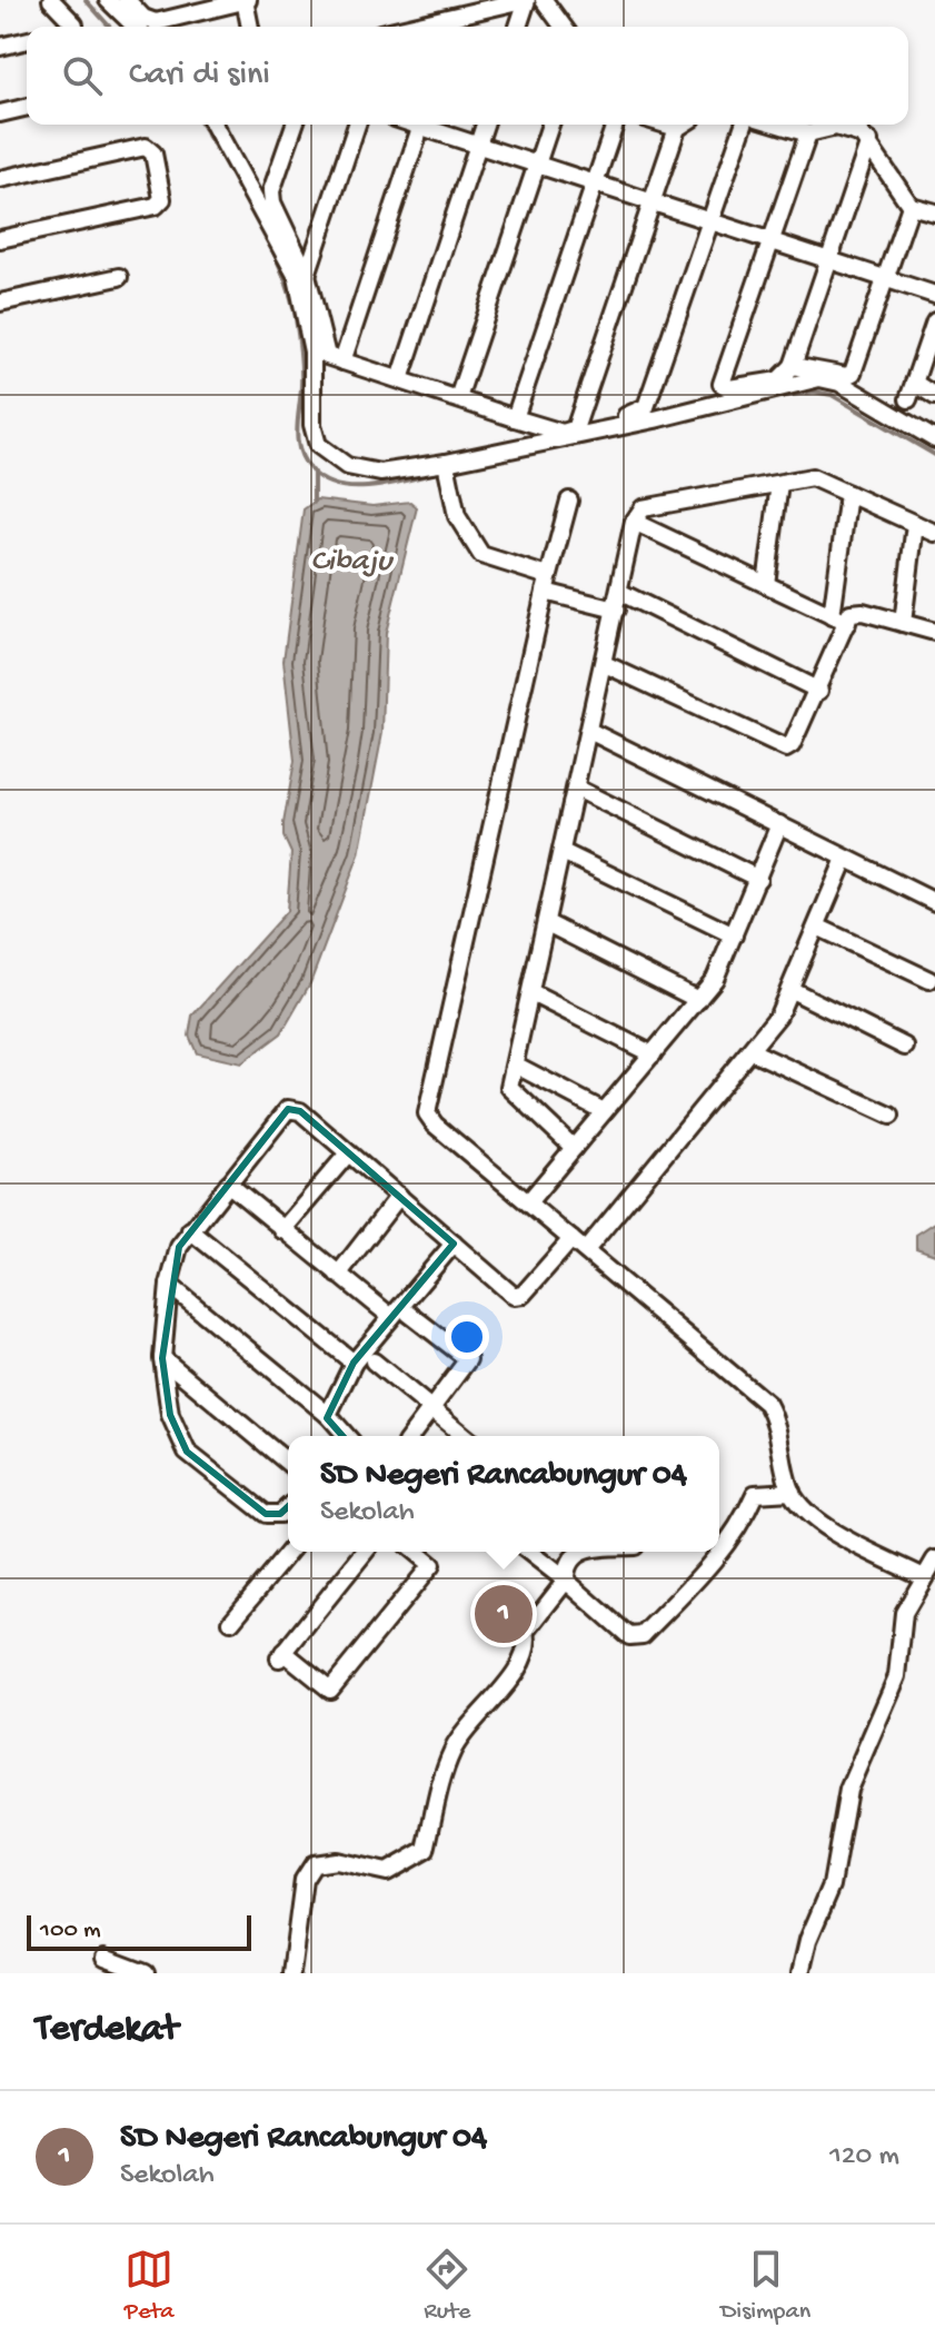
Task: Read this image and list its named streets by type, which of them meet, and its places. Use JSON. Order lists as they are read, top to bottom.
{
  "water": ["Cibaju"],
  "scale_bar": "100 m",
  "page": {
    "search": "Cari di sini",
    "popup": ["SD Negeri Rancabungur 04", "Sekolah"],
    "pins": "1",
    "scale": "100 m",
    "heading": "Terdekat",
    "list": [
      {
        "mark": "1",
        "name": "SD Negeri Rancabungur 04",
        "note": "Sekolah",
        "value": "120 m"
      }
    ],
    "nav": ["Peta", "Rute", "Disimpan"]
  }
}
